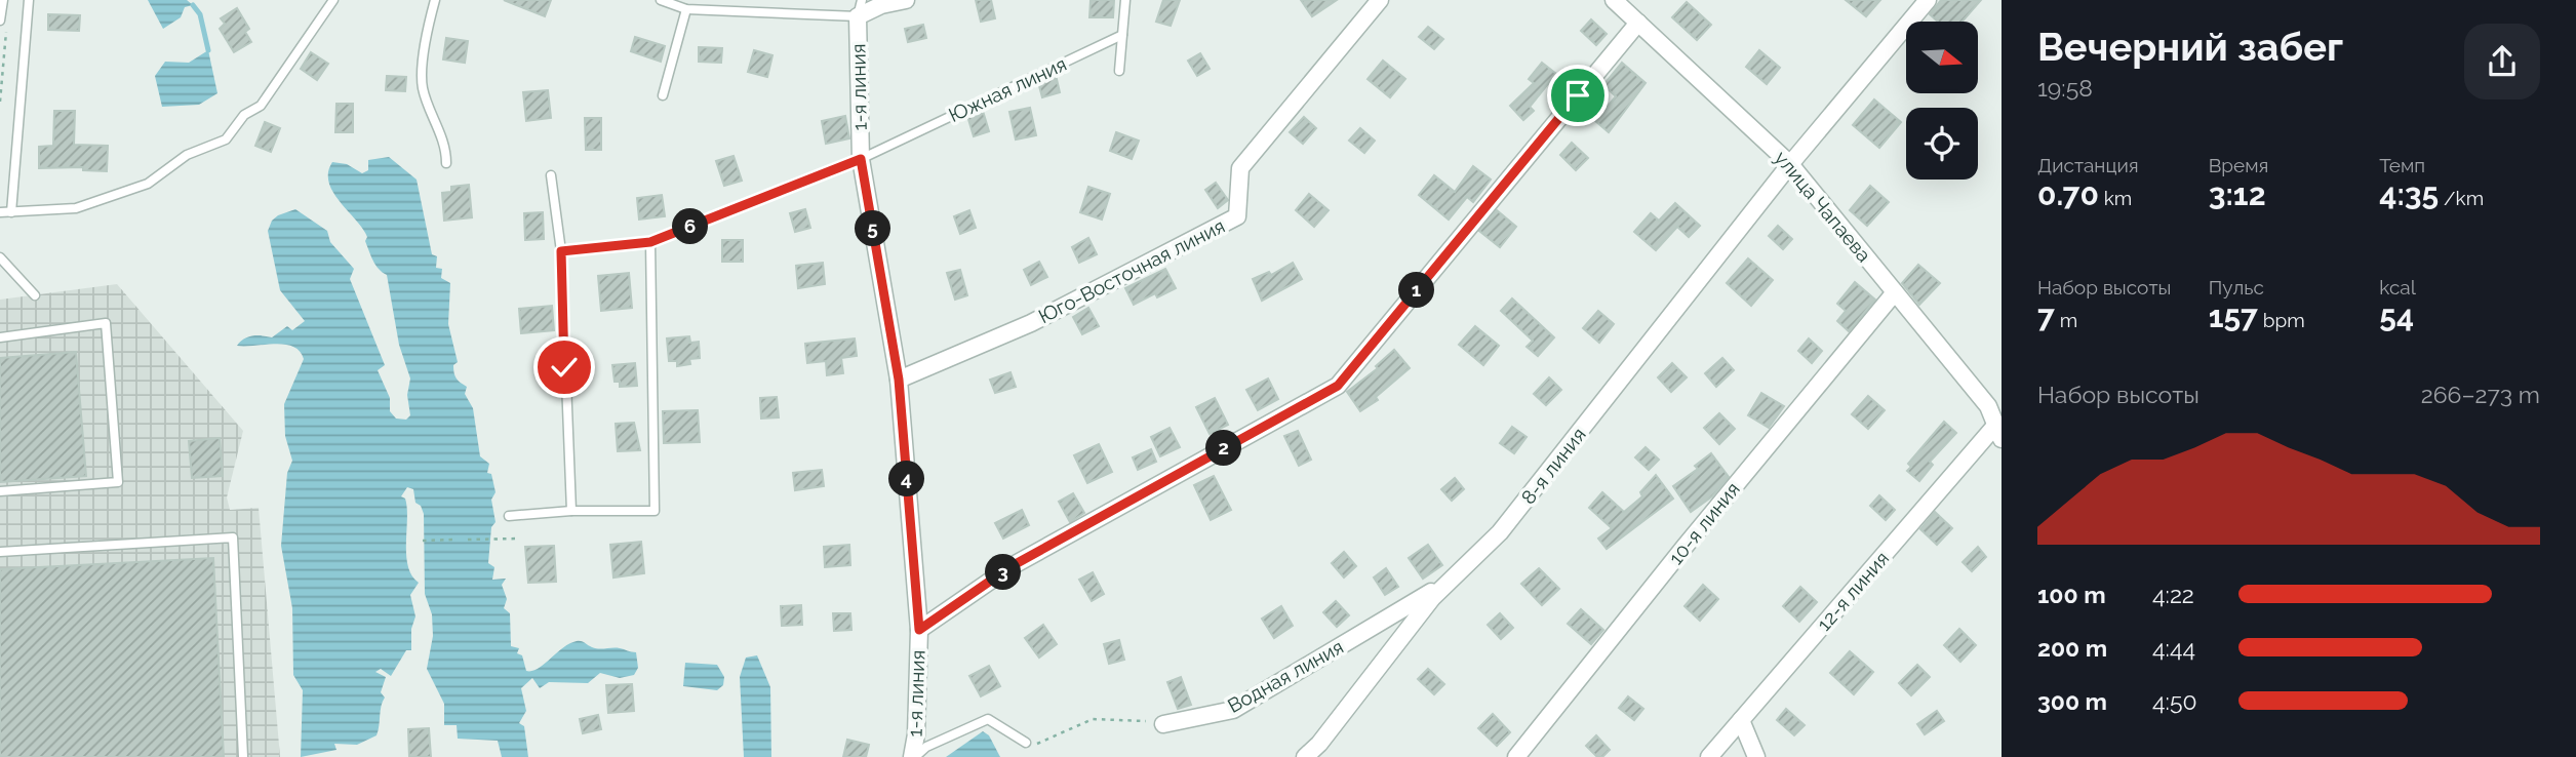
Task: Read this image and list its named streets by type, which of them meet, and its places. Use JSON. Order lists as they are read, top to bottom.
{
  "streets": {
    "street": [
      "1-я линия",
      "улица Чапаева",
      "Юго-Восточная линия",
      "8-я линия",
      "10-я линия",
      "12-я линия",
      "Водная линия"
    ],
    "lane": ["Южная линия"]
  },
  "crossings": [
    ["1-я линия", "Южная линия"],
    ["1-я линия", "Юго-Восточная линия"],
    ["улица Чапаева", "8-я линия"],
    ["улица Чапаева", "10-я линия"],
    ["улица Чапаева", "12-я линия"],
    ["8-я линия", "Водная линия"]
  ],
  "north": "right",
  "page": {
    "heading": ["Вечерний забег", "19:58"],
    "stats": [
      ["Дистанция", "0.70 km"],
      ["Время", "3:12"],
      ["Темп", "4:35 /km"],
      ["Набор высоты", "7 m"],
      ["Пульс", "157 bpm"],
      ["kcal", "54"]
    ],
    "pins": [
      "6",
      "5",
      "1",
      "2",
      "4",
      "3"
    ],
    "chart": ["Набор высоты", "266–273 m"],
    "list": [
      {
        "name": "100 m",
        "note": "4:22"
      },
      {
        "name": "200 m",
        "note": "4:44"
      },
      {
        "name": "300 m",
        "note": "4:50"
      }
    ]
  }
}
